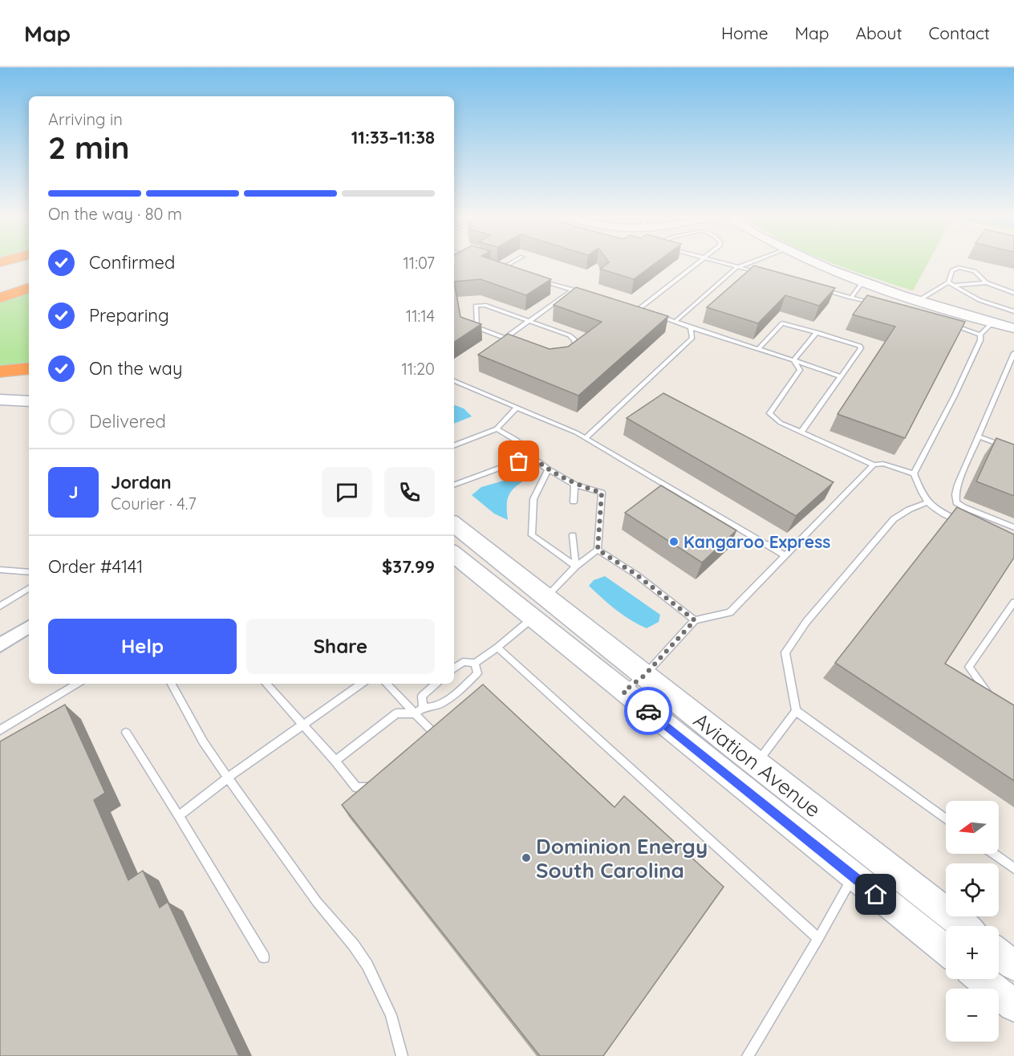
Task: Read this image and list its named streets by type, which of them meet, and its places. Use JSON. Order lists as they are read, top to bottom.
{
  "streets": {
    "street": ["Aviation Avenue"]
  },
  "places": ["Kangaroo Express", "Dominion Energy South Carolina"],
  "north": "left",
  "page": {
    "header": "Map",
    "nav": [
      "Home",
      "Map",
      "About",
      "Contact"
    ],
    "heading": ["2 min", "Arriving in", "11:33–11:38"],
    "panel": [
      "Jordan",
      "Courier · 4.7",
      "Order #4141",
      "$37.99"
    ],
    "bar": "On the way · 80 m",
    "list": [
      ["Confirmed", "11:07"],
      ["Preparing", "11:14"],
      ["On the way", "11:20"],
      "Delivered"
    ],
    "round": "J",
    "buttons": ["Help", "Share"],
    "map_buttons": ["+", "−"]
  }
}
